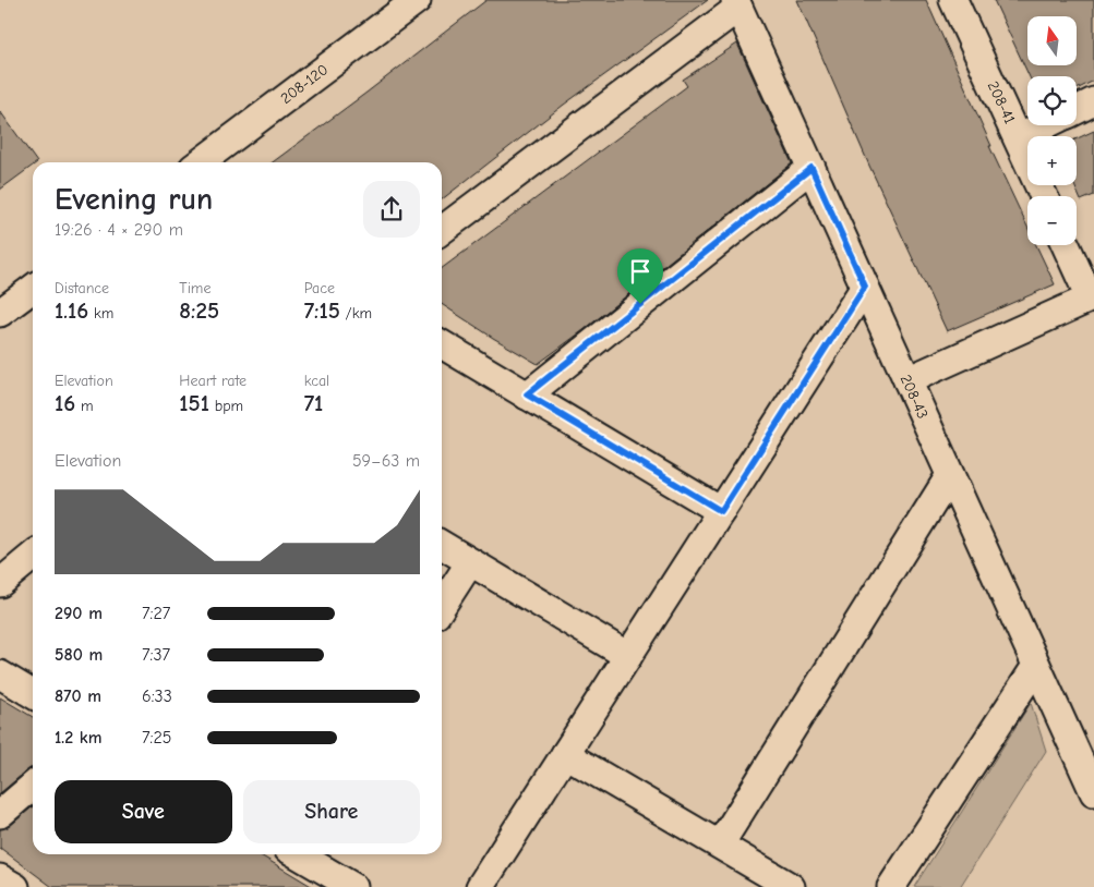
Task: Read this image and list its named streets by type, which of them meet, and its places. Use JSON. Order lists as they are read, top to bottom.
{
  "streets": {
    "street": ["208-120", "208-41", "208-43"]
  },
  "north": "top",
  "page": {
    "map_buttons": ["+", "−"],
    "heading": ["Evening run", "19:26 · 4 × 290 m"],
    "stats": [
      ["Distance", "1.16 km"],
      ["Time", "8:25"],
      ["Pace", "7:15 /km"],
      ["Elevation", "16 m"],
      ["Heart rate", "151 bpm"],
      ["kcal", "71"]
    ],
    "chart": ["Elevation", "59–63 m"],
    "list": [
      {
        "name": "290 m",
        "note": "7:27"
      },
      {
        "name": "580 m",
        "note": "7:37"
      },
      {
        "name": "870 m",
        "note": "6:33"
      },
      {
        "name": "1.2 km",
        "note": "7:25"
      }
    ],
    "buttons": ["Save", "Share"]
  }
}
